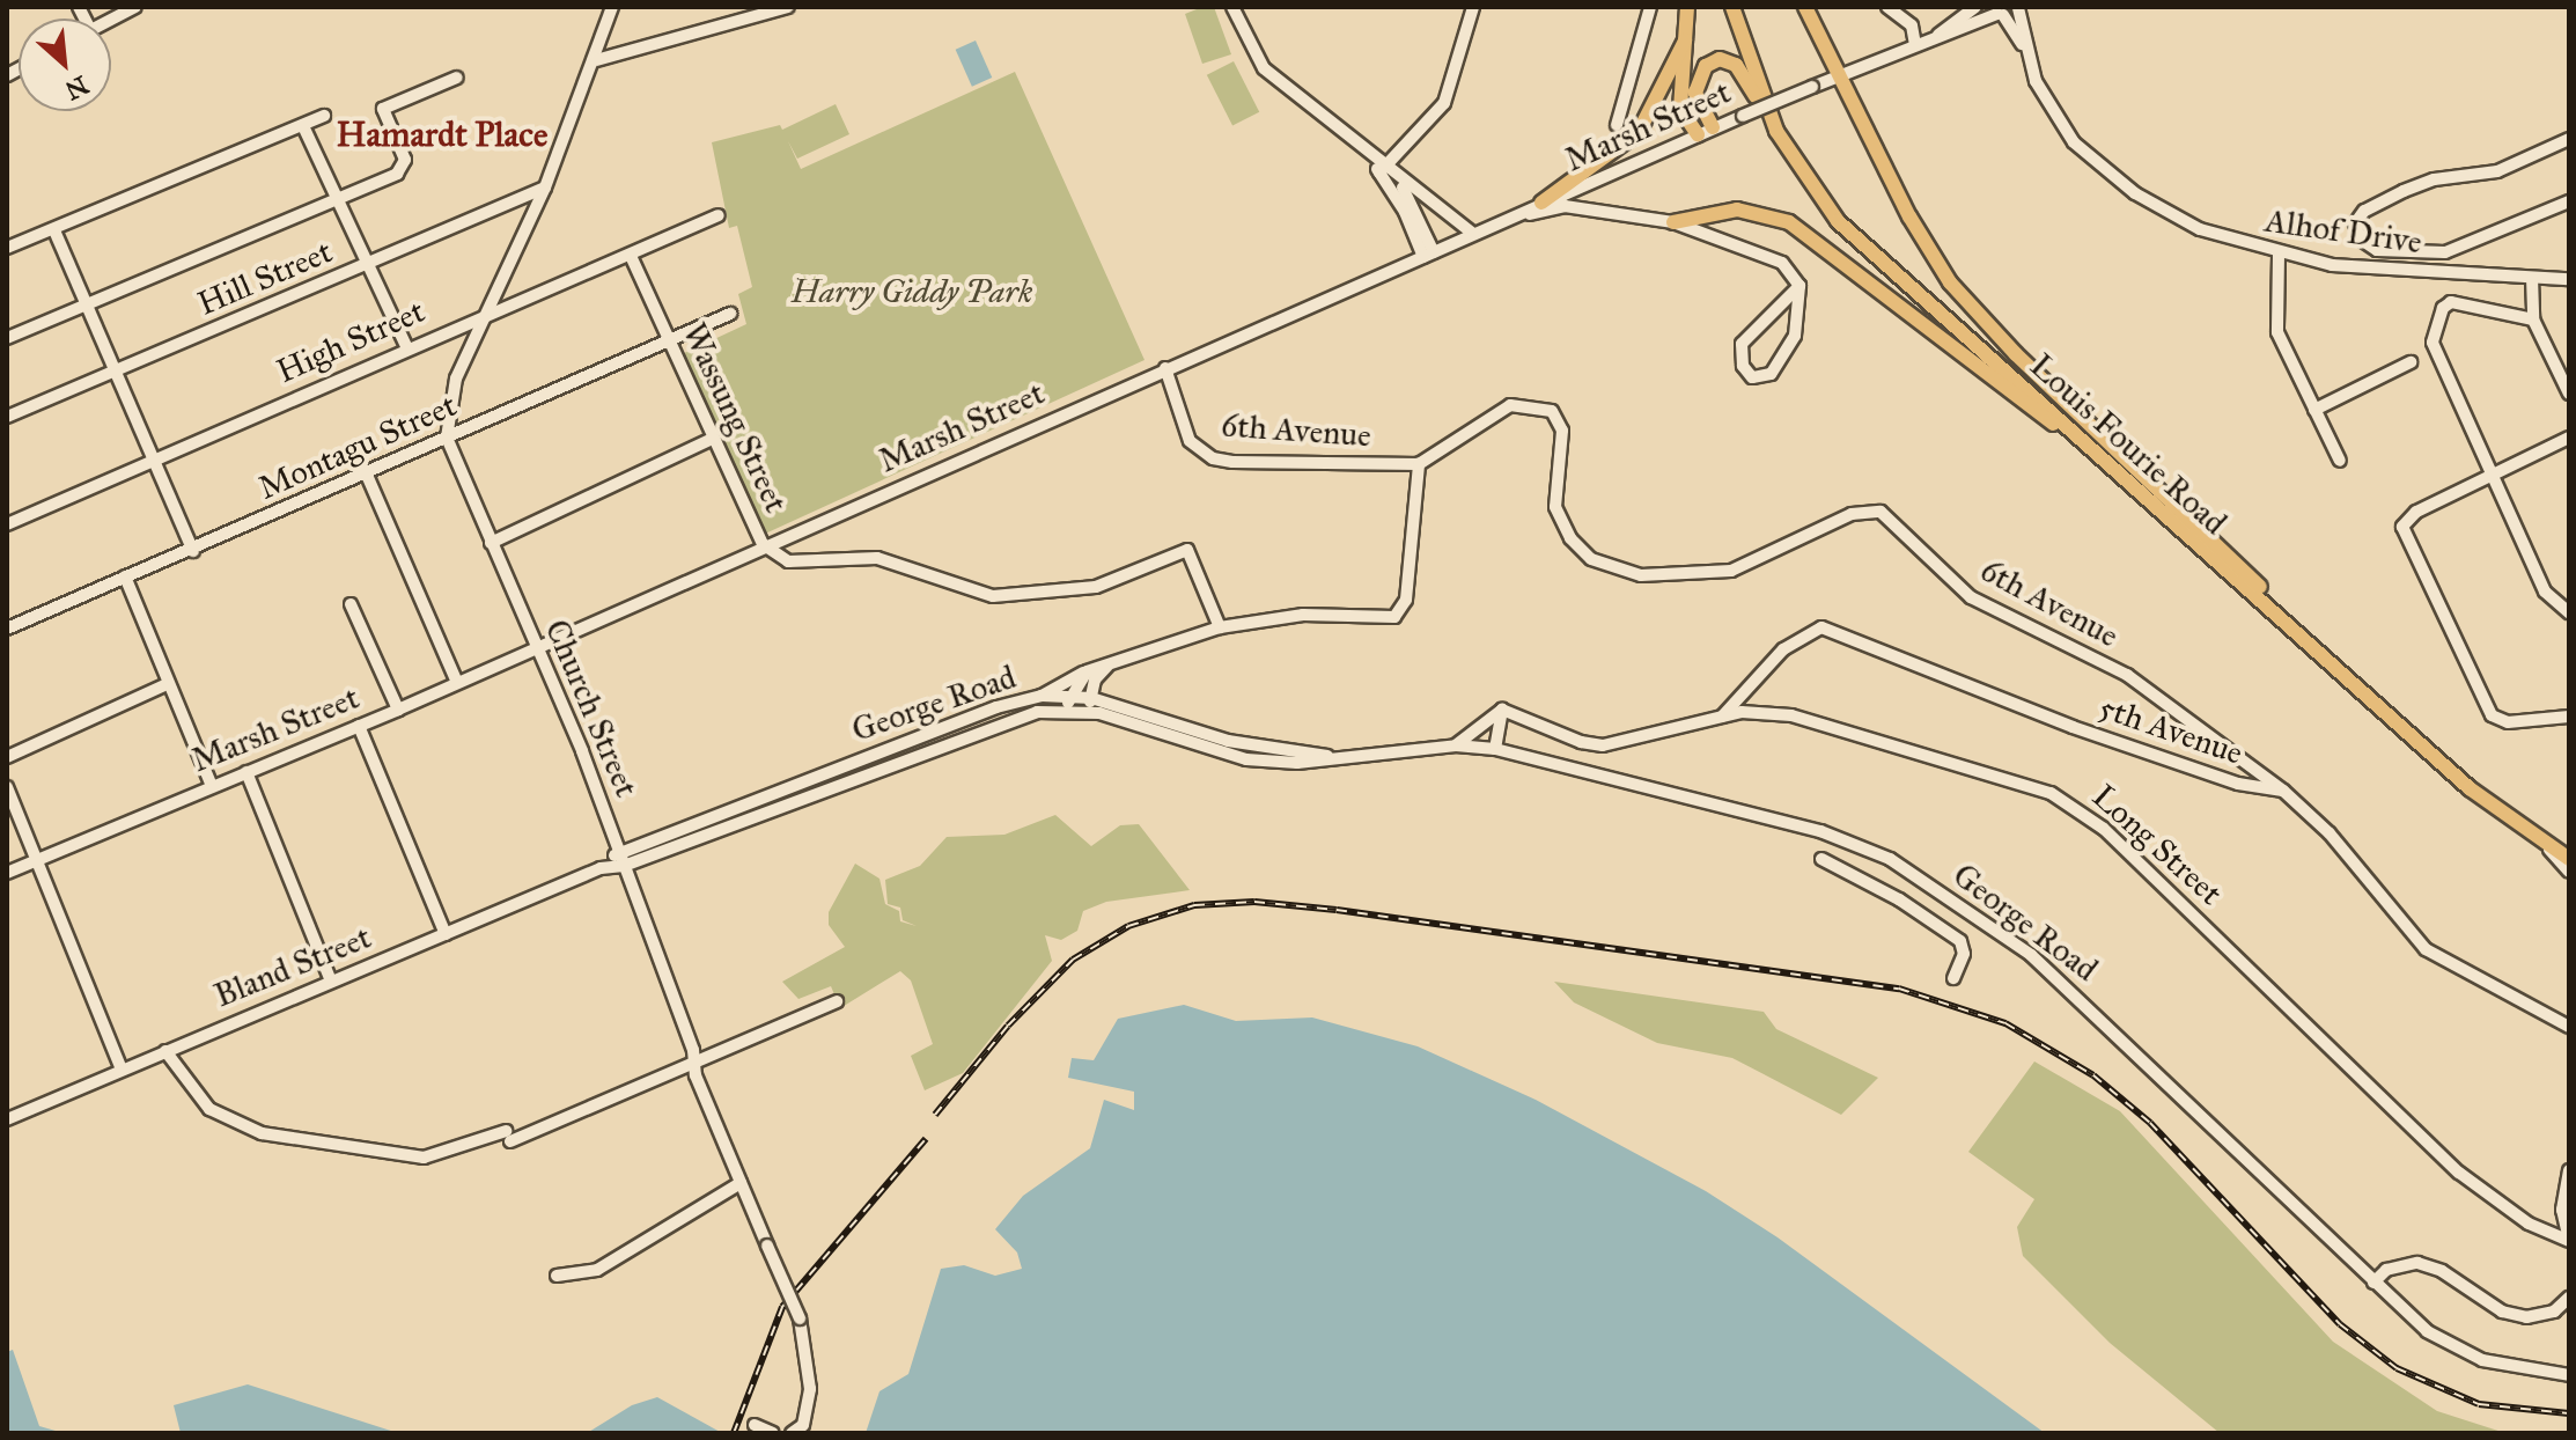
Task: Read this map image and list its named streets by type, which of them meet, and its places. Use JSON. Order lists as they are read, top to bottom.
{
  "streets": {
    "main road": ["Louis Fourie Road"],
    "street": [
      "Marsh Street",
      "Alhof Drive",
      "Hill Street",
      "High Street",
      "Wassung Street",
      "6th Avenue",
      "Montagu Street",
      "George Road",
      "Church Street",
      "5th Avenue",
      "Long Street",
      "Bland Street"
    ]
  },
  "crossings": [
    ["Marsh Street", "Alhof Drive"],
    ["Marsh Street", "Wassung Street"],
    ["Marsh Street", "6th Avenue"],
    ["Marsh Street", "Church Street"],
    ["High Street", "Wassung Street"],
    ["Wassung Street", "Montagu Street"],
    ["6th Avenue", "5th Avenue"],
    ["Montagu Street", "Church Street"],
    ["George Road", "Church Street"],
    ["George Road", "Bland Street"],
    ["Church Street", "Bland Street"],
    ["5th Avenue", "Long Street"]
  ],
  "districts": ["Hamardt Place"],
  "parks": ["Harry Giddy Park"],
  "north": "bottom right"
}
